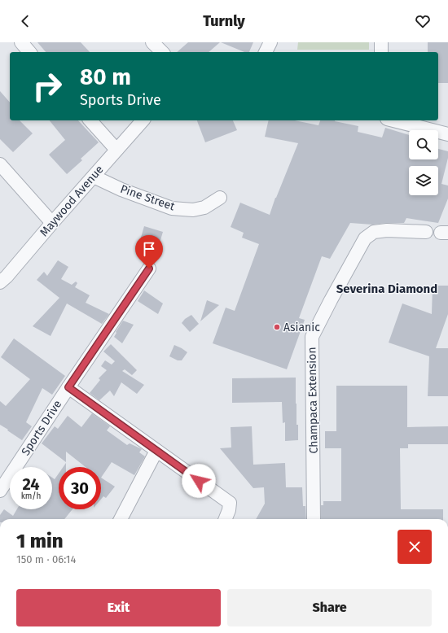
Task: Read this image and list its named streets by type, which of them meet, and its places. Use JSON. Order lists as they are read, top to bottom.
{
  "streets": {
    "street": [
      "Pine Street",
      "Maywood Avenue",
      "Champaca Extension",
      "Sports Drive"
    ]
  },
  "crossings": [
    ["Pine Street", "Maywood Avenue"]
  ],
  "districts": ["Severina Diamond"],
  "places": ["Asianic"],
  "page": {
    "header": "Turnly",
    "turn": ["80 m", "Sports Drive"],
    "speed": "24 km/h",
    "limit": "30",
    "heading": ["1 min", "150 m · 06:14"],
    "buttons": ["Exit", "Share"]
  }
}
